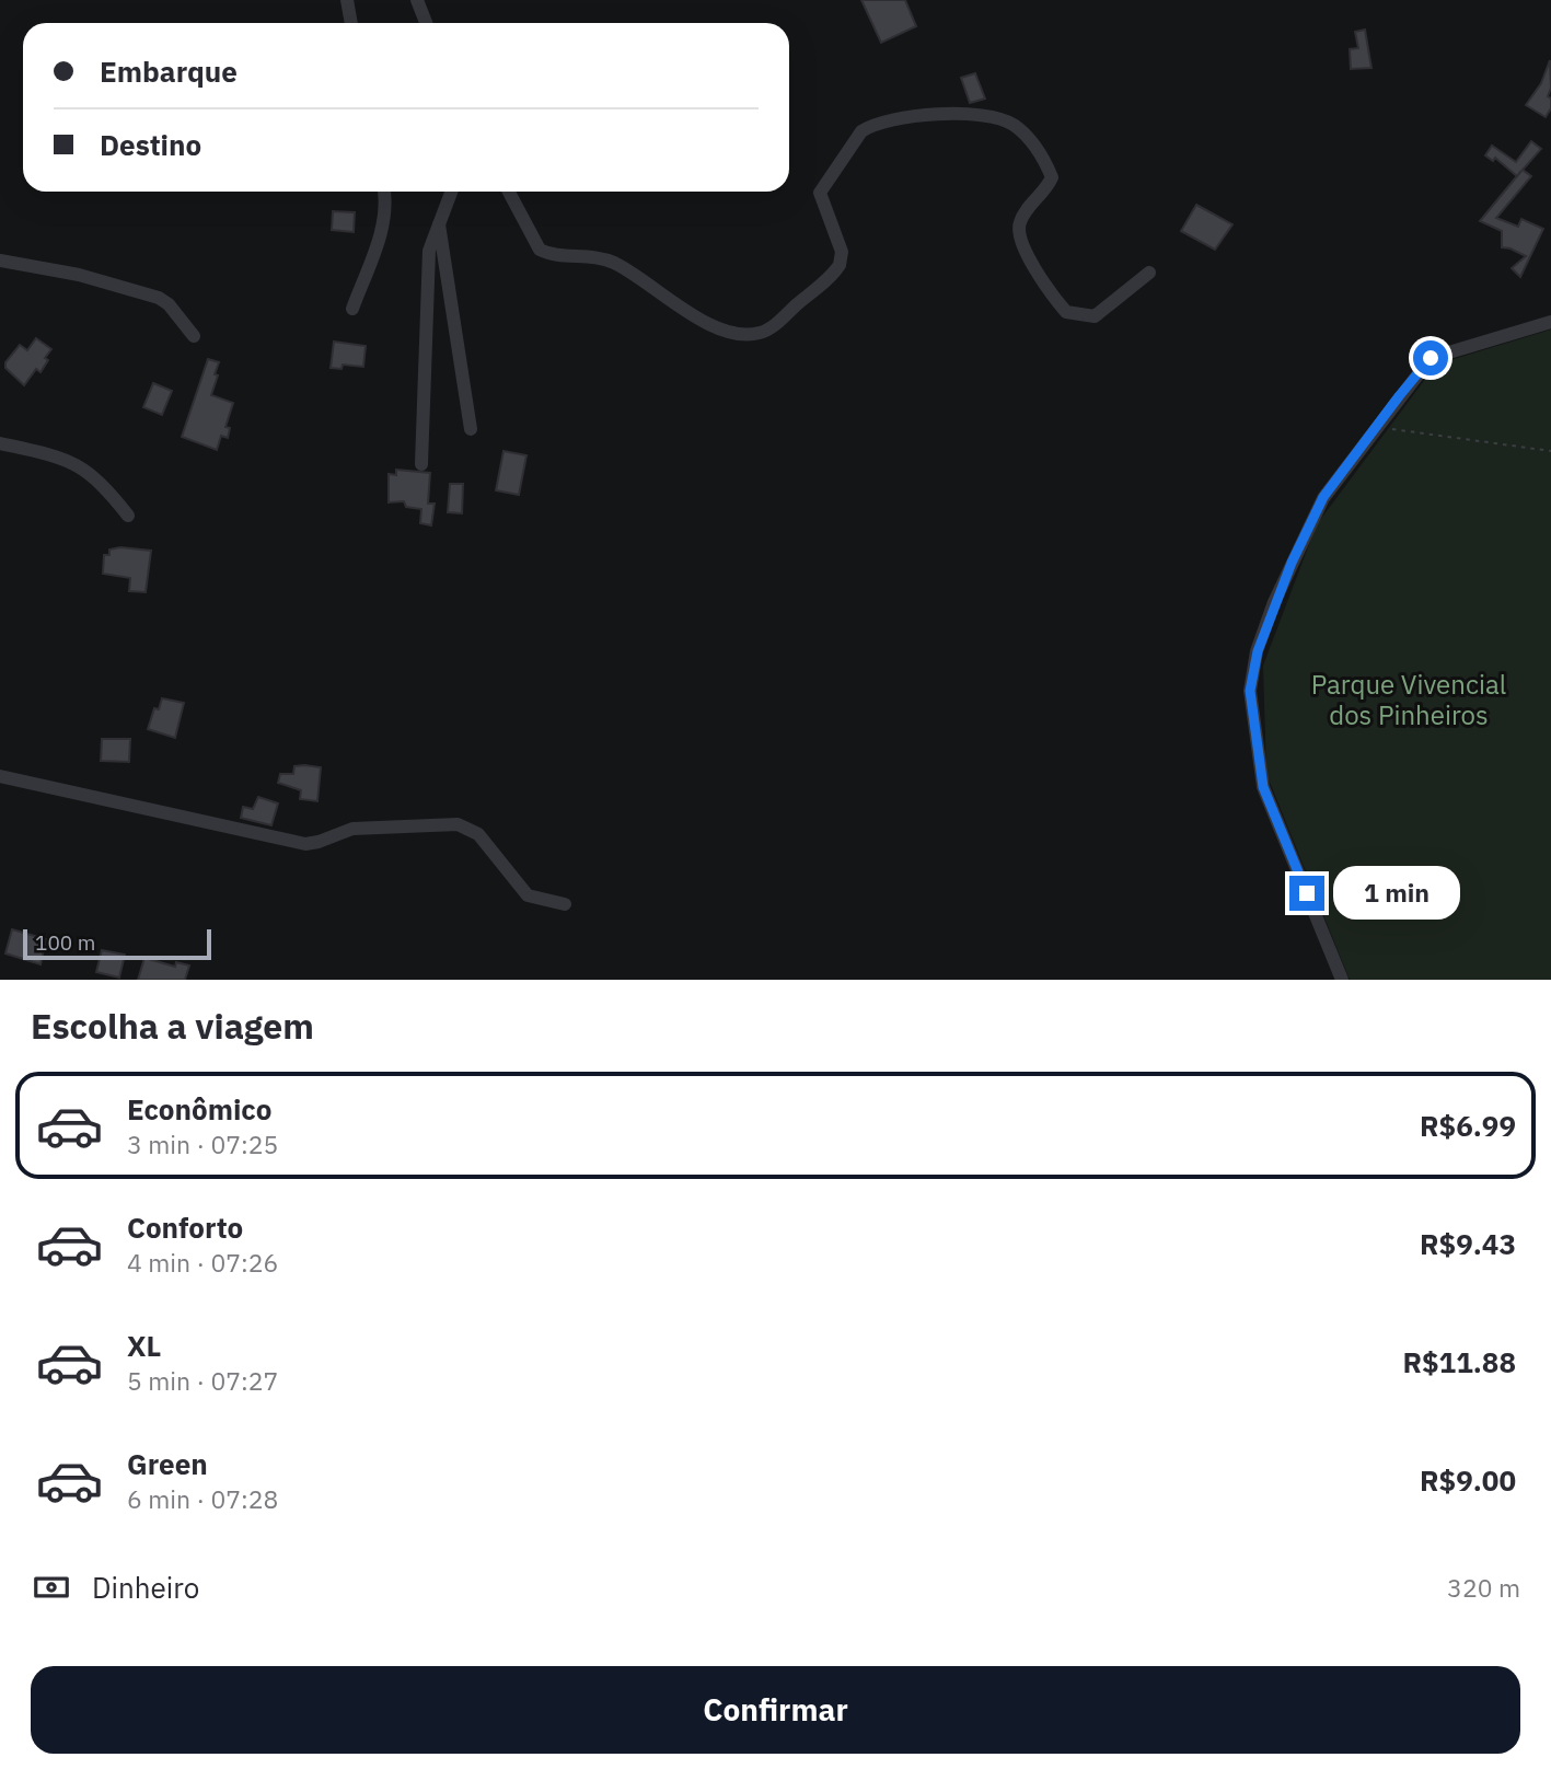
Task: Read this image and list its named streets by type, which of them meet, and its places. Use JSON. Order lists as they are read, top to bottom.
{
  "parks": ["Parque Vivencial dos Pinheiros"],
  "scale_bar": "100 m",
  "page": {
    "banner": ["Embarque", "Destino"],
    "bubble": "1 min",
    "scale": "100 m",
    "heading": "Escolha a viagem",
    "list": [
      {
        "name": "Econômico",
        "note": "3 min · 07:25",
        "value": "R$6.99"
      },
      {
        "name": "Conforto",
        "note": "4 min · 07:26",
        "value": "R$9.43"
      },
      {
        "name": "XL",
        "note": "5 min · 07:27",
        "value": "R$11.88"
      },
      {
        "name": "Green",
        "note": "6 min · 07:28",
        "value": "R$9.00"
      }
    ],
    "pay": ["Dinheiro", "320 m"],
    "buttons": "Confirmar"
  }
}
